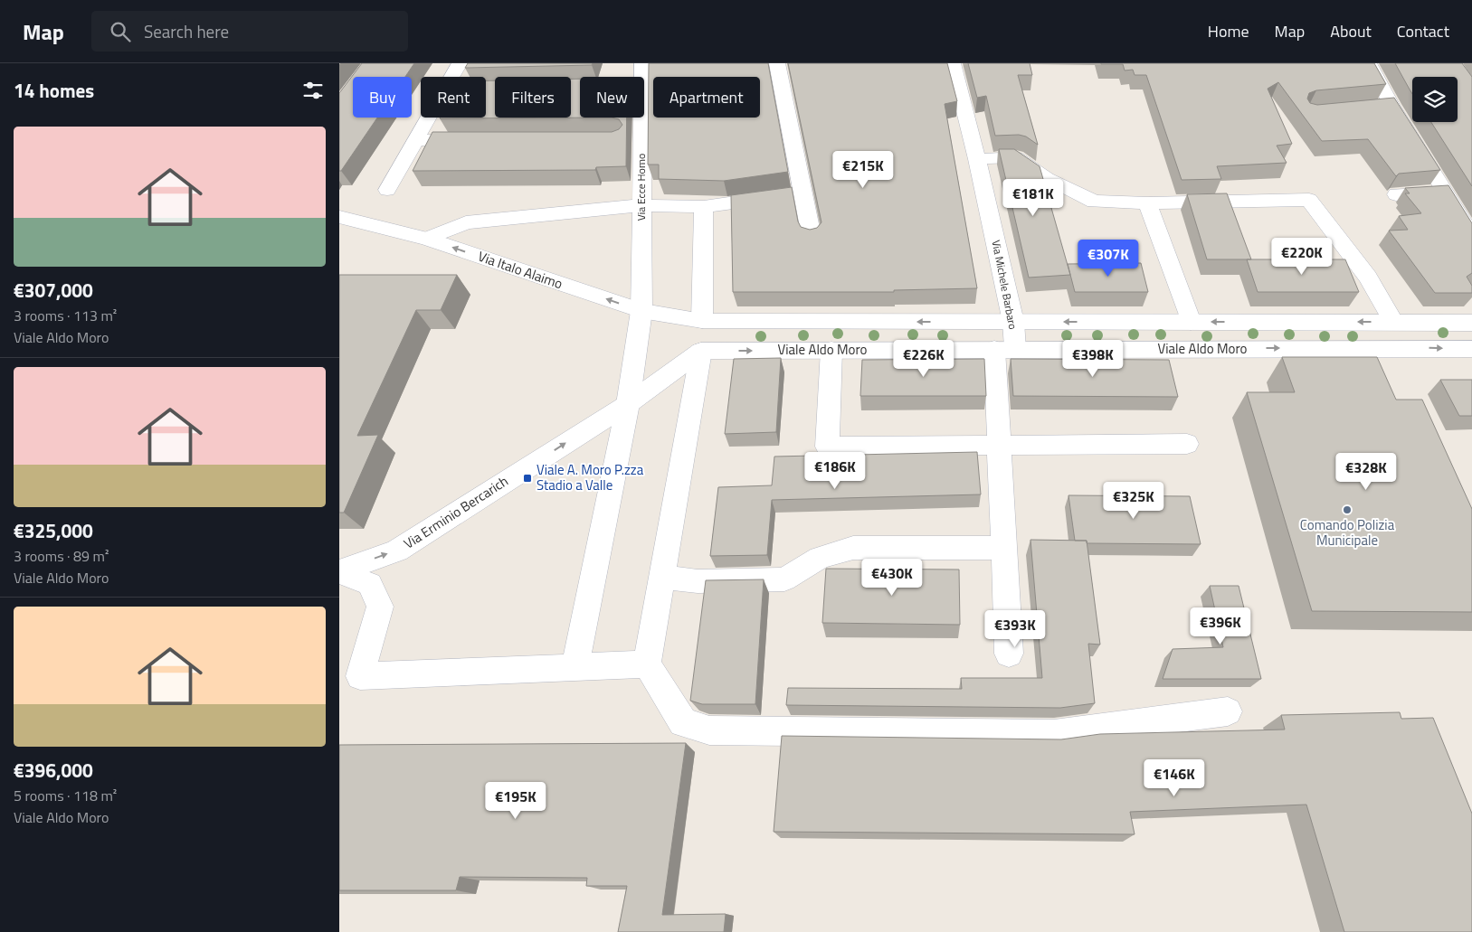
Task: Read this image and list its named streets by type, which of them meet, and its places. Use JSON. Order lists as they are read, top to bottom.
{
  "streets": {
    "street": [
      "Via Ecce Homo",
      "Via Italo Alaimo",
      "Via Michele Barbaro",
      "Viale Aldo Moro",
      "Via Erminio Bercarich"
    ]
  },
  "crossings": [
    ["Via Ecce Homo", "Via Italo Alaimo"],
    ["Via Ecce Homo", "Via Erminio Bercarich"],
    ["Via Italo Alaimo", "Viale Aldo Moro"],
    ["Via Michele Barbaro", "Viale Aldo Moro"],
    ["Viale Aldo Moro", "Via Erminio Bercarich"]
  ],
  "one_way": ["Via Italo Alaimo", "Via Erminio Bercarich"],
  "places": {
    "transit": ["Viale A. Moro P.zza Stadio a Valle"],
    "other": ["Comando Polizia Municipale"]
  },
  "page": {
    "header": "Map",
    "search": "Search here",
    "nav": [
      "Home",
      "Map",
      "About",
      "Contact"
    ],
    "heading": "14 homes",
    "chip": [
      "Buy",
      "Rent",
      "Filters",
      "New",
      "Apartment"
    ],
    "list": [
      {
        "name": "€307,000",
        "note": "3 rooms · 113 m² · Viale Aldo Moro"
      },
      {
        "name": "€325,000",
        "note": "3 rooms · 89 m² · Viale Aldo Moro"
      },
      {
        "name": "€396,000",
        "note": "5 rooms · 118 m² · Viale Aldo Moro"
      }
    ],
    "price": [
      "€215K",
      "€181K",
      "€220K",
      "€307K",
      "€226K",
      "€398K",
      "€186K",
      "€328K",
      "€325K",
      "€430K",
      "€396K",
      "€393K",
      "€146K",
      "€195K"
    ]
  }
}
